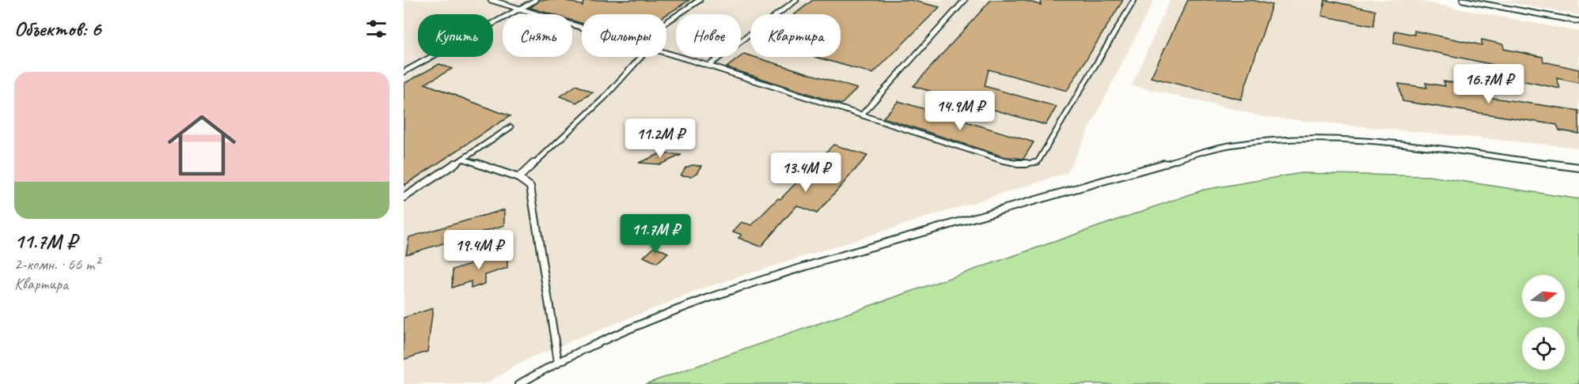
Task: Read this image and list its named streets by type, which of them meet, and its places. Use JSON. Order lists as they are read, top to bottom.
{
  "north": "right",
  "page": {
    "heading": "Объектов: 6",
    "chip": [
      "Купить",
      "Снять",
      "Фильтры",
      "Новое",
      "Квартира"
    ],
    "list": [
      {
        "name": "11.7M ₽",
        "note": "2-комн. · 66 m² · Квартира"
      }
    ],
    "price": [
      "16.7M ₽",
      "14.9M ₽",
      "11.2M ₽",
      "13.4M ₽",
      "11.7M ₽",
      "19.4M ₽"
    ]
  }
}
